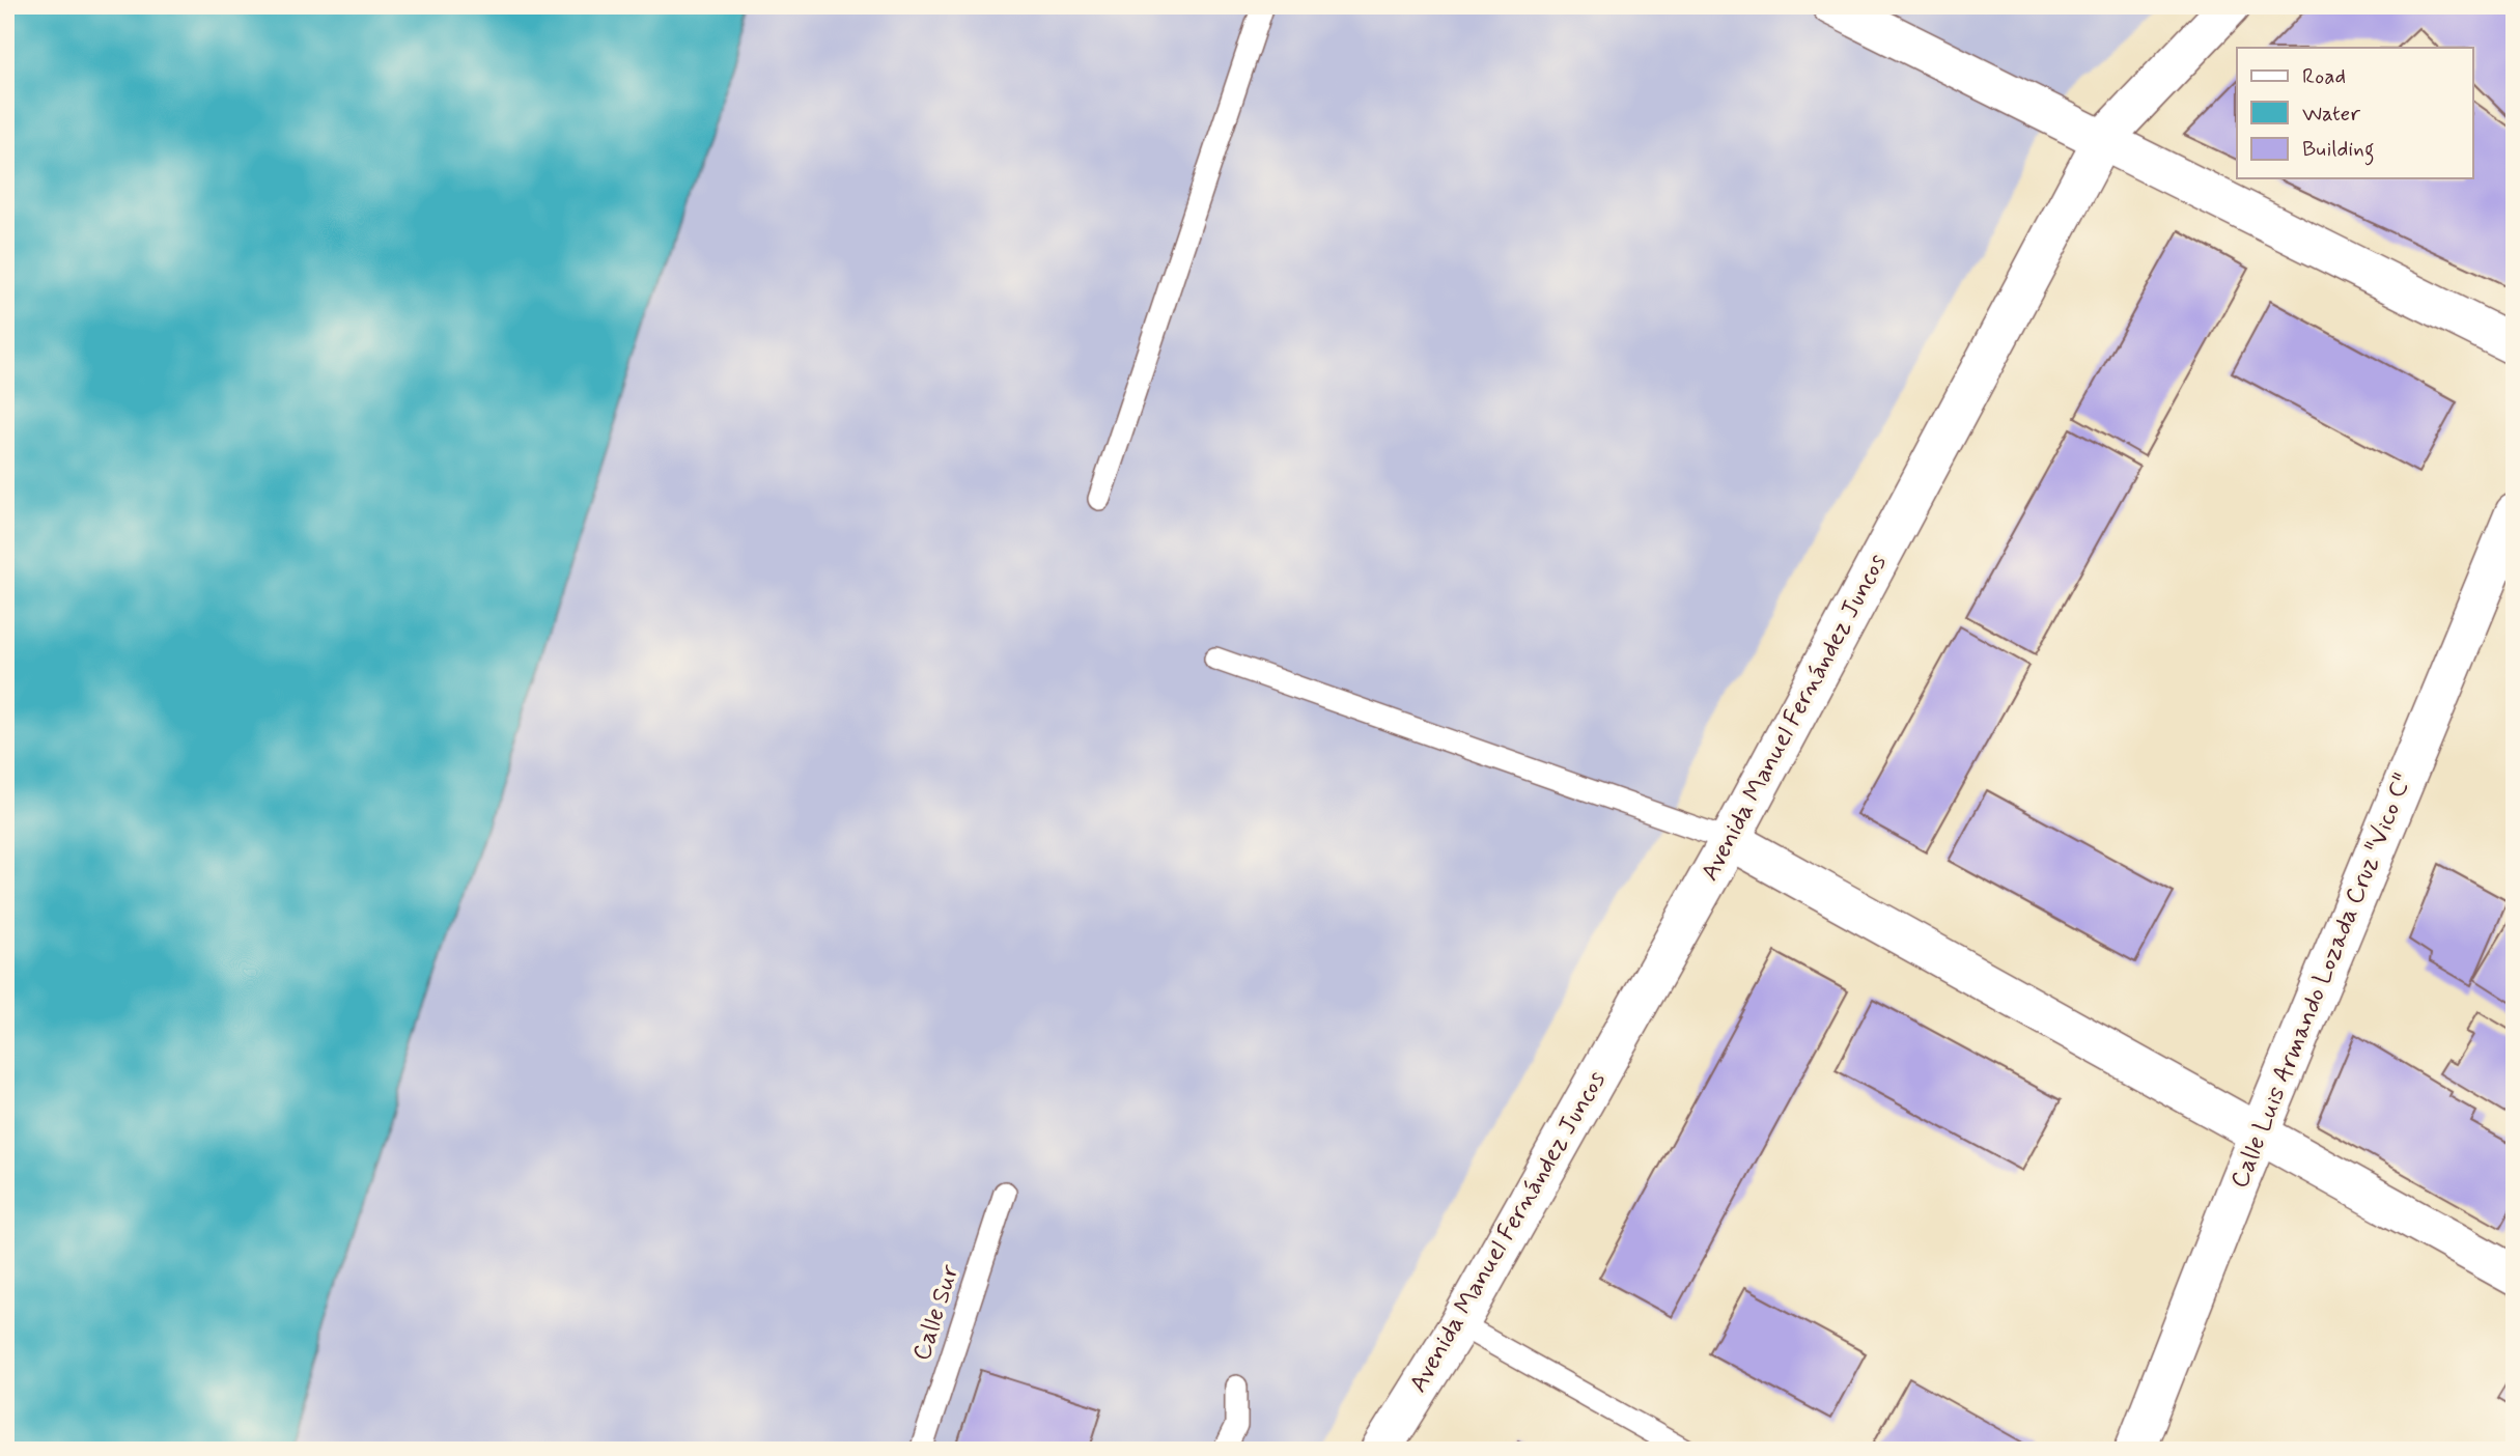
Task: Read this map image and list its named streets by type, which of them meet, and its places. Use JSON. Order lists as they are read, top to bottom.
{
  "streets": {
    "street": ["Avenida Manuel Fernández Juncos", "Calle Luis Armando Lozada Cruz \"Vico C\""],
    "lane": ["Calle Sur"]
  },
  "legend": ["Road", "Water", "Building"]
}
